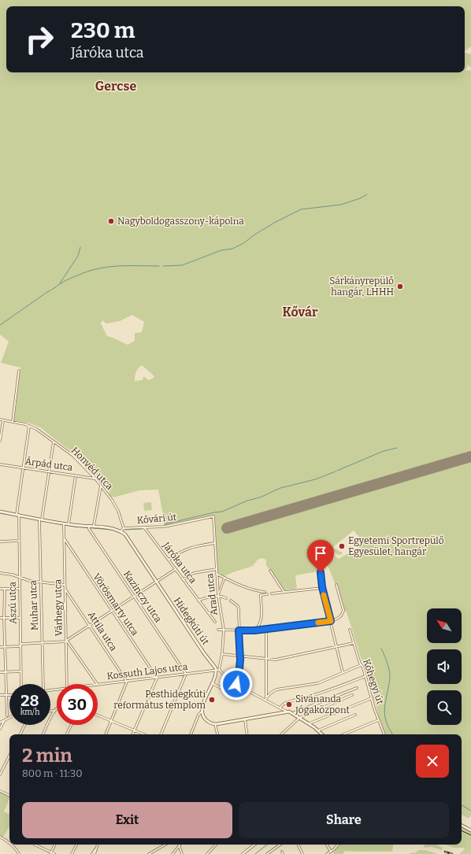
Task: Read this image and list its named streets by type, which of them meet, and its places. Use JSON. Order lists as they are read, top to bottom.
{
  "streets": {
    "main road": ["Hidegkúti út"],
    "street": [
      "Árpád utca",
      "Honvéd utca",
      "Kővári út",
      "Járóka utca",
      "Arad utca",
      "Kazinczy utca",
      "Aszú utca",
      "Vörösmarty utca",
      "Muhar utca",
      "Várhegy utca",
      "Attila utca",
      "Kossuth Lajos utca",
      "Kőhegyi út"
    ]
  },
  "crossings": [
    ["Árpád utca", "Honvéd utca"],
    ["Árpád utca", "Aszú utca"],
    ["Árpád utca", "Muhar utca"],
    ["Honvéd utca", "Kővári út"],
    ["Honvéd utca", "Aszú utca"],
    ["Honvéd utca", "Muhar utca"],
    ["Kővári út", "Járóka utca"],
    ["Kővári út", "Arad utca"],
    ["Kővári út", "Hidegkúti út"],
    ["Arad utca", "Hidegkúti út"],
    ["Arad utca", "Kossuth Lajos utca"],
    ["Kazinczy utca", "Kossuth Lajos utca"],
    ["Vörösmarty utca", "Várhegy utca"],
    ["Vörösmarty utca", "Kossuth Lajos utca"],
    ["Várhegy utca", "Attila utca"],
    ["Hidegkúti út", "Kossuth Lajos utca"],
    ["Attila utca", "Kossuth Lajos utca"]
  ],
  "districts": ["Gercse", "Kővár"],
  "places": [
    "Nagyboldogasszony-kápolna",
    "Sárkányrepülő hangár, LHHH",
    "Egyetemi Sportrepülő Egyesület, hangár",
    "Pesthidegkúti református templom",
    "Sivánanda Jógaközpont"
  ],
  "north": "top left",
  "page": {
    "turn": ["230 m", "Járóka utca"],
    "speed": "28 km/h",
    "limit": "30",
    "heading": ["2 min", "800 m · 11:30"],
    "buttons": ["Exit", "Share"]
  }
}
